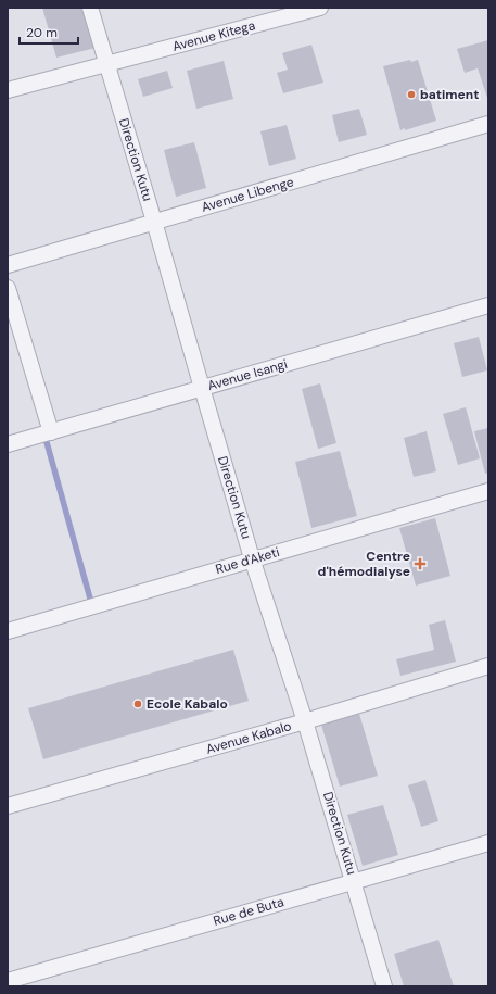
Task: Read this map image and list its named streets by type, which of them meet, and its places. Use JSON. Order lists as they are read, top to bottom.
{
  "streets": {
    "street": [
      "Avenue Kitega",
      "Direction Kutu",
      "Avenue Libenge",
      "Avenue Isangi",
      "Rue d'Aketi",
      "Avenue Kabalo",
      "Rue de Buta"
    ]
  },
  "crossings": [
    ["Avenue Kitega", "Direction Kutu"],
    ["Direction Kutu", "Avenue Libenge"],
    ["Direction Kutu", "Avenue Isangi"],
    ["Direction Kutu", "Rue d'Aketi"],
    ["Direction Kutu", "Avenue Kabalo"],
    ["Direction Kutu", "Rue de Buta"]
  ],
  "places": {
    "other": ["batiment", "Ecole Kabalo"],
    "health": ["Centre d'hémodialyse"]
  },
  "scale_bar": "20 m"
}
